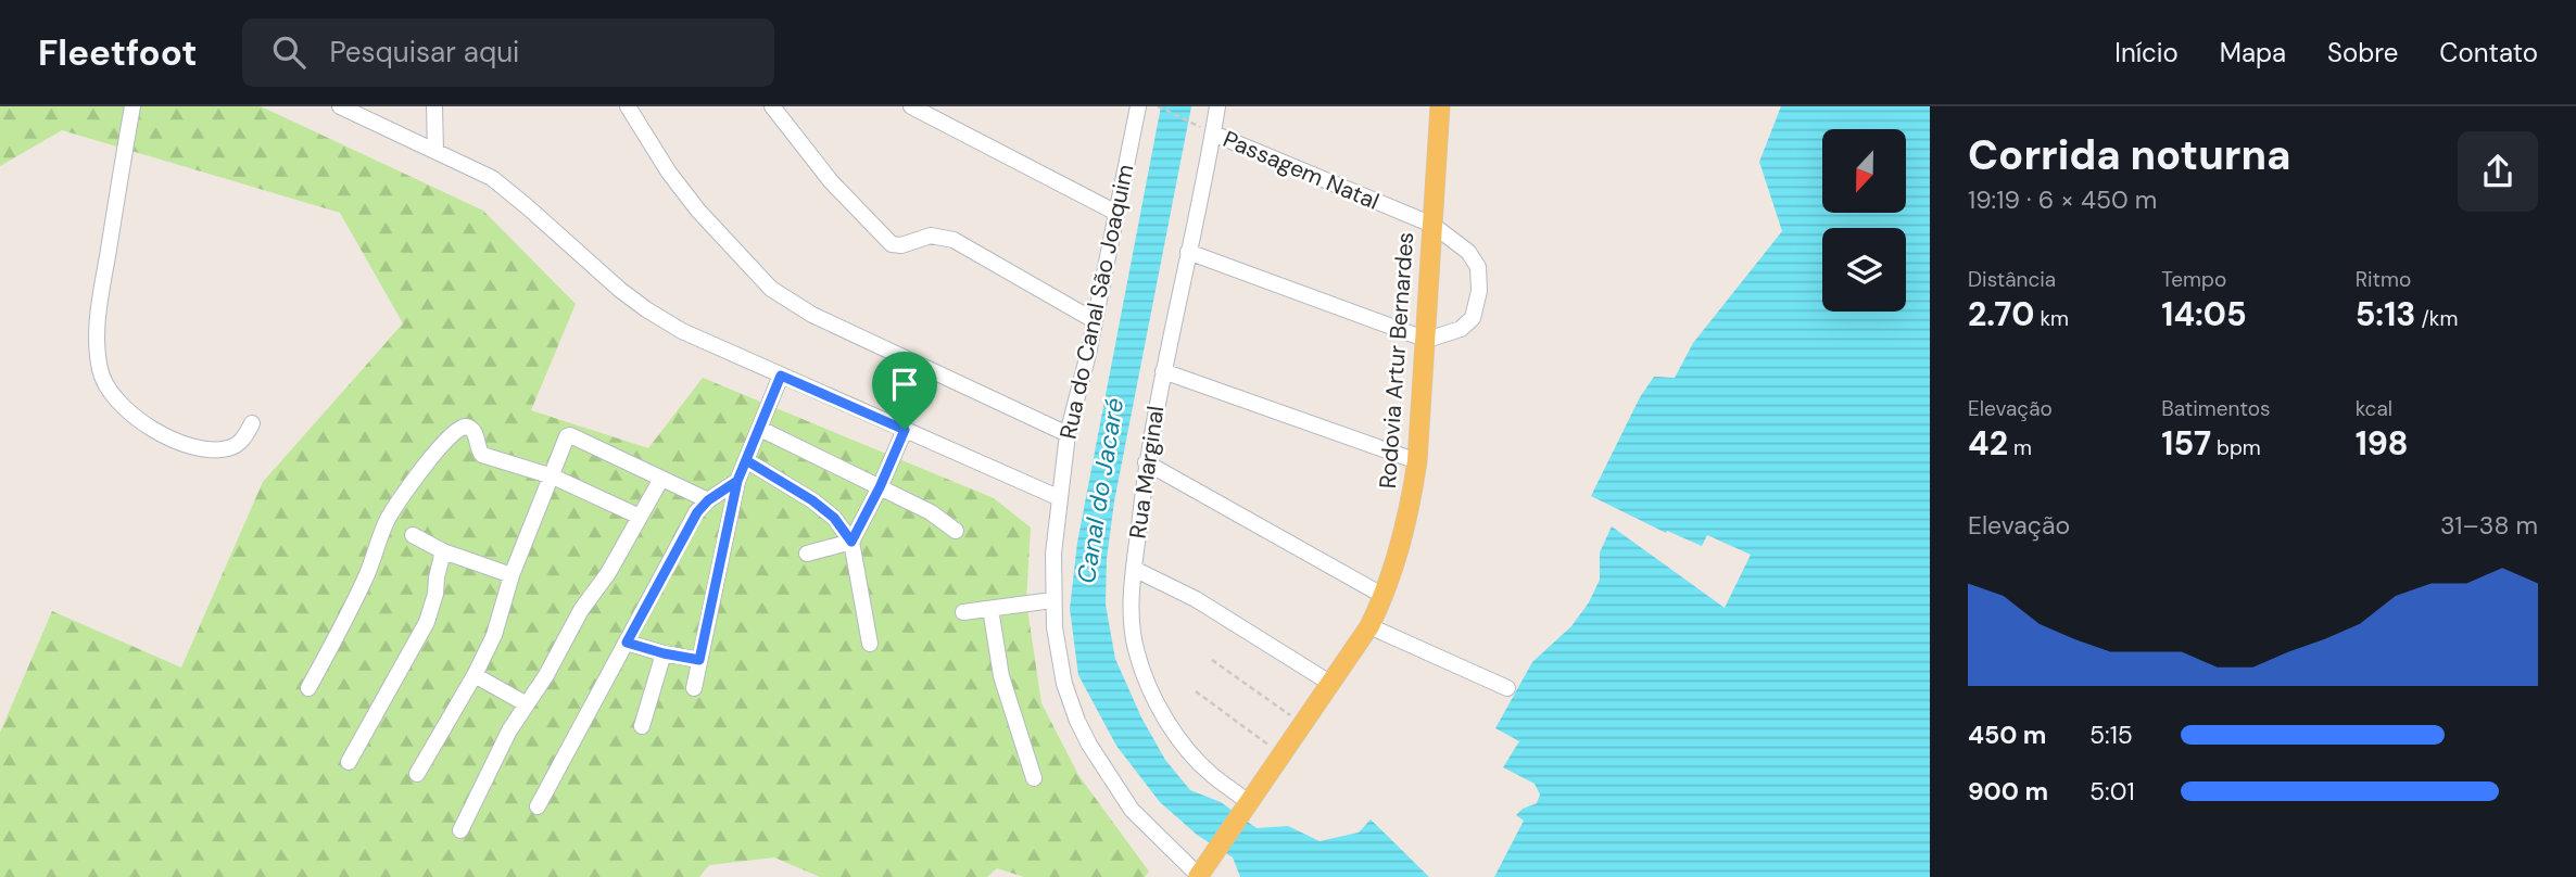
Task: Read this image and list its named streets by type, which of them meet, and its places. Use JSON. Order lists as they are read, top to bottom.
{
  "streets": {
    "main road": ["Rodovia Artur Bernardes"],
    "street": ["Passagem Natal", "Rua do Canal São Joaquim", "Rua Marginal"]
  },
  "crossings": [
    ["Passagem Natal", "Rodovia Artur Bernardes"],
    ["Passagem Natal", "Rua Marginal"],
    ["Rua do Canal São Joaquim", "Rodovia Artur Bernardes"],
    ["Rodovia Artur Bernardes", "Rua Marginal"]
  ],
  "water": ["Canal do Jacaré"],
  "north": "bottom",
  "page": {
    "header": "Fleetfoot",
    "search": "Pesquisar aqui",
    "nav": [
      "Início",
      "Mapa",
      "Sobre",
      "Contato"
    ],
    "heading": ["Corrida noturna", "19:19 · 6 × 450 m"],
    "stats": [
      ["Distância", "2.70 km"],
      ["Tempo", "14:05"],
      ["Ritmo", "5:13 /km"],
      ["Elevação", "42 m"],
      ["Batimentos", "157 bpm"],
      ["kcal", "198"]
    ],
    "chart": ["Elevação", "31–38 m"],
    "list": [
      {
        "name": "450 m",
        "note": "5:15"
      },
      {
        "name": "900 m",
        "note": "5:01"
      }
    ]
  }
}
